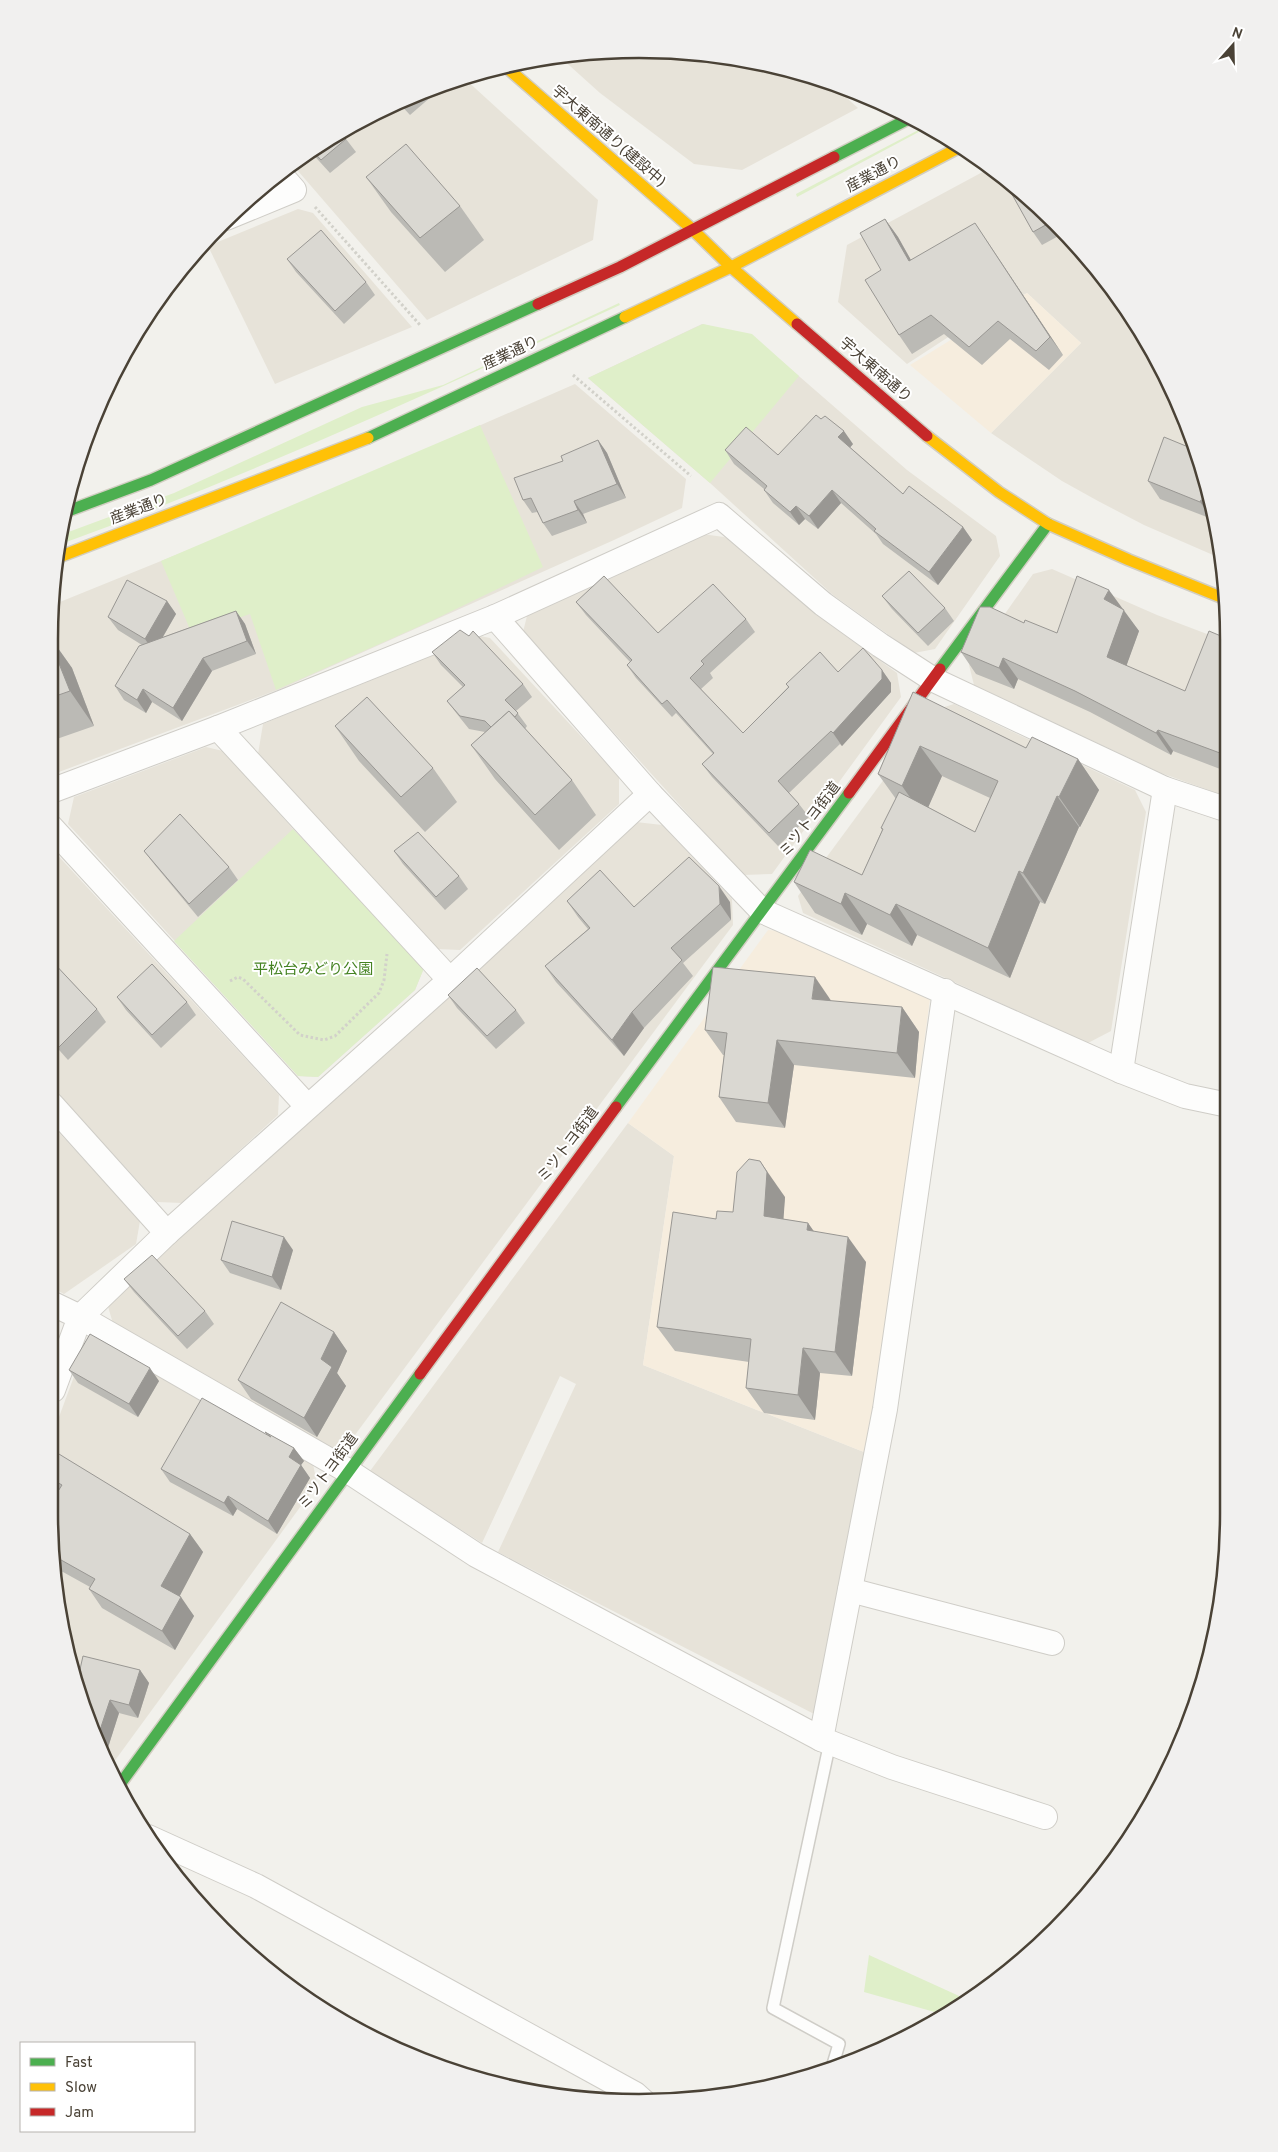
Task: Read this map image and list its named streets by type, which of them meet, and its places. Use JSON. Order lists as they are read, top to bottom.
{
  "streets": {
    "street": [
      "宇大東南通り(建設中)",
      "産業通り",
      "宇大東南通り",
      "ミツトヨ街道"
    ]
  },
  "crossings": [
    ["宇大東南通り(建設中)", "産業通り"],
    ["宇大東南通り(建設中)", "宇大東南通り"],
    ["産業通り", "宇大東南通り"],
    ["宇大東南通り", "ミツトヨ街道"]
  ],
  "parks": ["平松台みどり公園"],
  "legend": ["Fast", "Slow", "Jam"],
  "north": "top"
}
